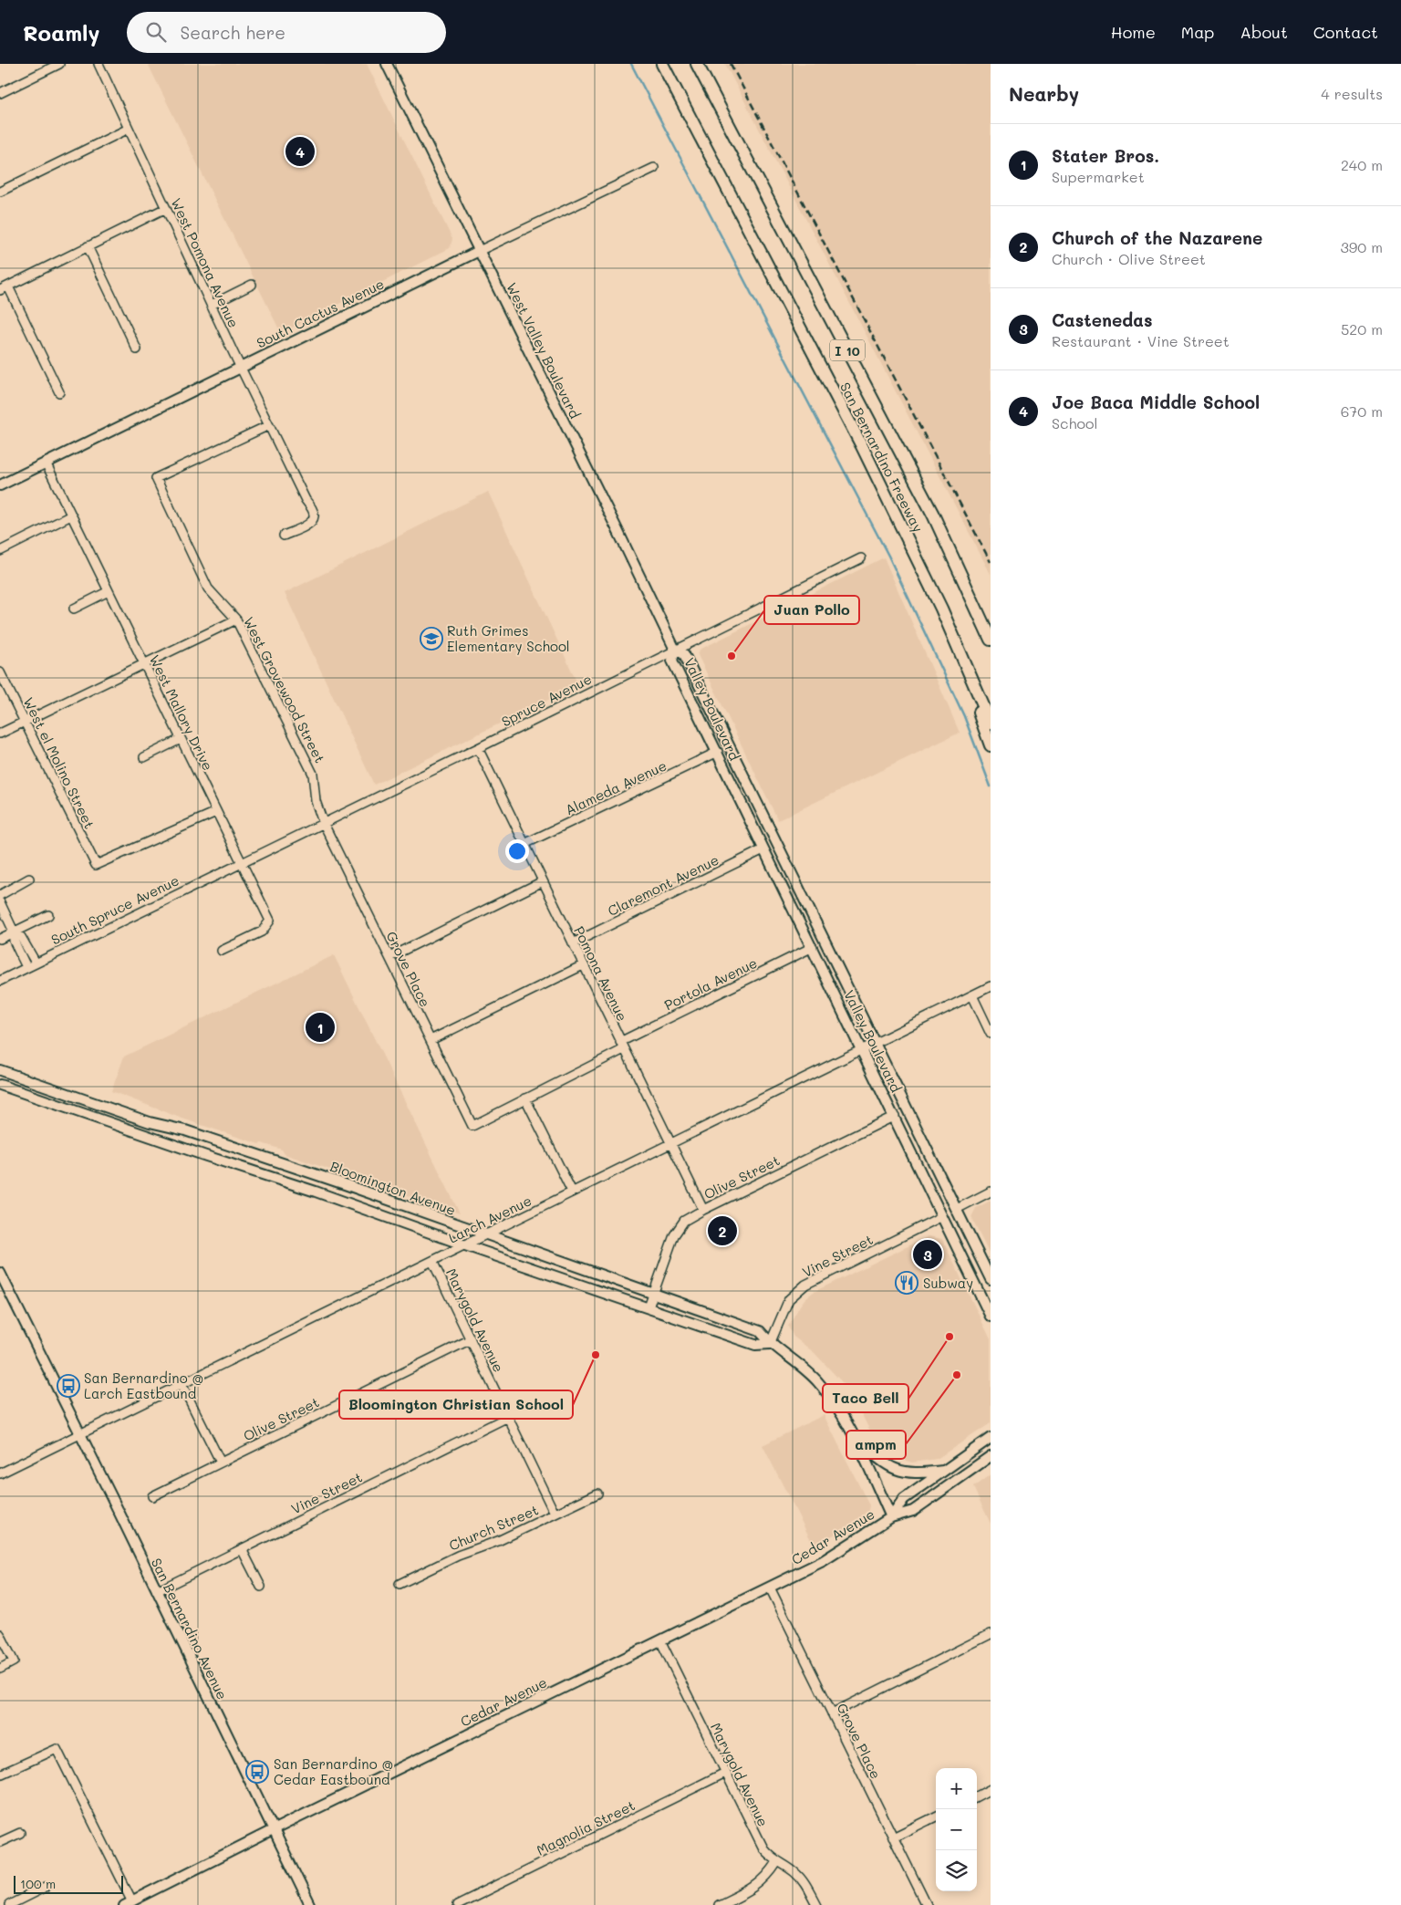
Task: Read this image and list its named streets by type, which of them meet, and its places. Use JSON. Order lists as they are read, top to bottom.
{
  "streets": {
    "highway": ["I 10", "San Bernardino Freeway"],
    "main road": [
      "South Cactus Avenue",
      "West Valley Boulevard",
      "Valley Boulevard",
      "Bloomington Avenue",
      "Cedar Avenue",
      "San Bernardino Avenue"
    ],
    "street": [
      "West Pomona Avenue",
      "West Grovewood Street",
      "Spruce Avenue",
      "West Mallory Drive",
      "West el Molino Street",
      "Alameda Avenue",
      "Claremont Avenue",
      "South Spruce Avenue",
      "Grove Place",
      "Pomona Avenue",
      "Portola Avenue",
      "Olive Street",
      "Larch Avenue",
      "Vine Street",
      "Marygold Avenue",
      "Church Street",
      "Magnolia Street"
    ]
  },
  "crossings": [
    ["West Pomona Avenue", "South Cactus Avenue"],
    ["West Pomona Avenue", "West Grovewood Street"],
    ["South Cactus Avenue", "West Valley Boulevard"],
    ["South Cactus Avenue", "West Mallory Drive"],
    ["West Valley Boulevard", "Spruce Avenue"],
    ["West Valley Boulevard", "Valley Boulevard"],
    ["West Grovewood Street", "Spruce Avenue"],
    ["West Grovewood Street", "Grove Place"],
    ["Spruce Avenue", "Valley Boulevard"],
    ["Spruce Avenue", "West Mallory Drive"],
    ["Spruce Avenue", "South Spruce Avenue"],
    ["Spruce Avenue", "Grove Place"],
    ["Spruce Avenue", "Pomona Avenue"],
    ["Valley Boulevard", "Alameda Avenue"],
    ["Valley Boulevard", "Claremont Avenue"],
    ["Valley Boulevard", "Portola Avenue"],
    ["Valley Boulevard", "Olive Street"],
    ["Valley Boulevard", "Larch Avenue"],
    ["Valley Boulevard", "Vine Street"],
    ["West Mallory Drive", "West el Molino Street"],
    ["West Mallory Drive", "South Spruce Avenue"],
    ["Alameda Avenue", "Pomona Avenue"],
    ["Claremont Avenue", "Pomona Avenue"],
    ["Grove Place", "Portola Avenue"],
    ["Grove Place", "Cedar Avenue"],
    ["Pomona Avenue", "Portola Avenue"],
    ["Pomona Avenue", "Olive Street"],
    ["Pomona Avenue", "Larch Avenue"],
    ["Olive Street", "Bloomington Avenue"],
    ["Olive Street", "Marygold Avenue"],
    ["Bloomington Avenue", "Larch Avenue"],
    ["Bloomington Avenue", "Vine Street"],
    ["Bloomington Avenue", "Cedar Avenue"],
    ["Larch Avenue", "Marygold Avenue"],
    ["Larch Avenue", "San Bernardino Avenue"],
    ["Vine Street", "Marygold Avenue"],
    ["Vine Street", "San Bernardino Avenue"],
    ["Marygold Avenue", "Church Street"],
    ["Marygold Avenue", "Cedar Avenue"],
    ["Marygold Avenue", "Magnolia Street"],
    ["Cedar Avenue", "San Bernardino Avenue"]
  ],
  "places": {
    "school or university": ["Ruth Grimes Elementary School"],
    "other": [
      "Juan Pollo",
      "Taco Bell",
      "Bloomington Christian School",
      "ampm"
    ],
    "restaurant": ["Subway"],
    "bus stop": ["San Bernardino @ Larch Eastbound", "San Bernardino @ Cedar Eastbound"]
  },
  "scale_bar": "100 m",
  "page": {
    "header": "Roamly",
    "search": "Search here",
    "nav": [
      "Home",
      "Map",
      "About",
      "Contact"
    ],
    "heading": ["Nearby", "4 results"],
    "list": [
      {
        "mark": "1",
        "name": "Stater Bros.",
        "note": "Supermarket",
        "value": "240 m"
      },
      {
        "mark": "2",
        "name": "Church of the Nazarene",
        "note": "Church · Olive Street",
        "value": "390 m"
      },
      {
        "mark": "3",
        "name": "Castenedas",
        "note": "Restaurant · Vine Street",
        "value": "520 m"
      },
      {
        "mark": "4",
        "name": "Joe Baca Middle School",
        "note": "School",
        "value": "670 m"
      }
    ],
    "pins": [
      "4",
      "1",
      "2",
      "3"
    ],
    "map_buttons": ["+", "−"],
    "scale": "100 m"
  }
}
